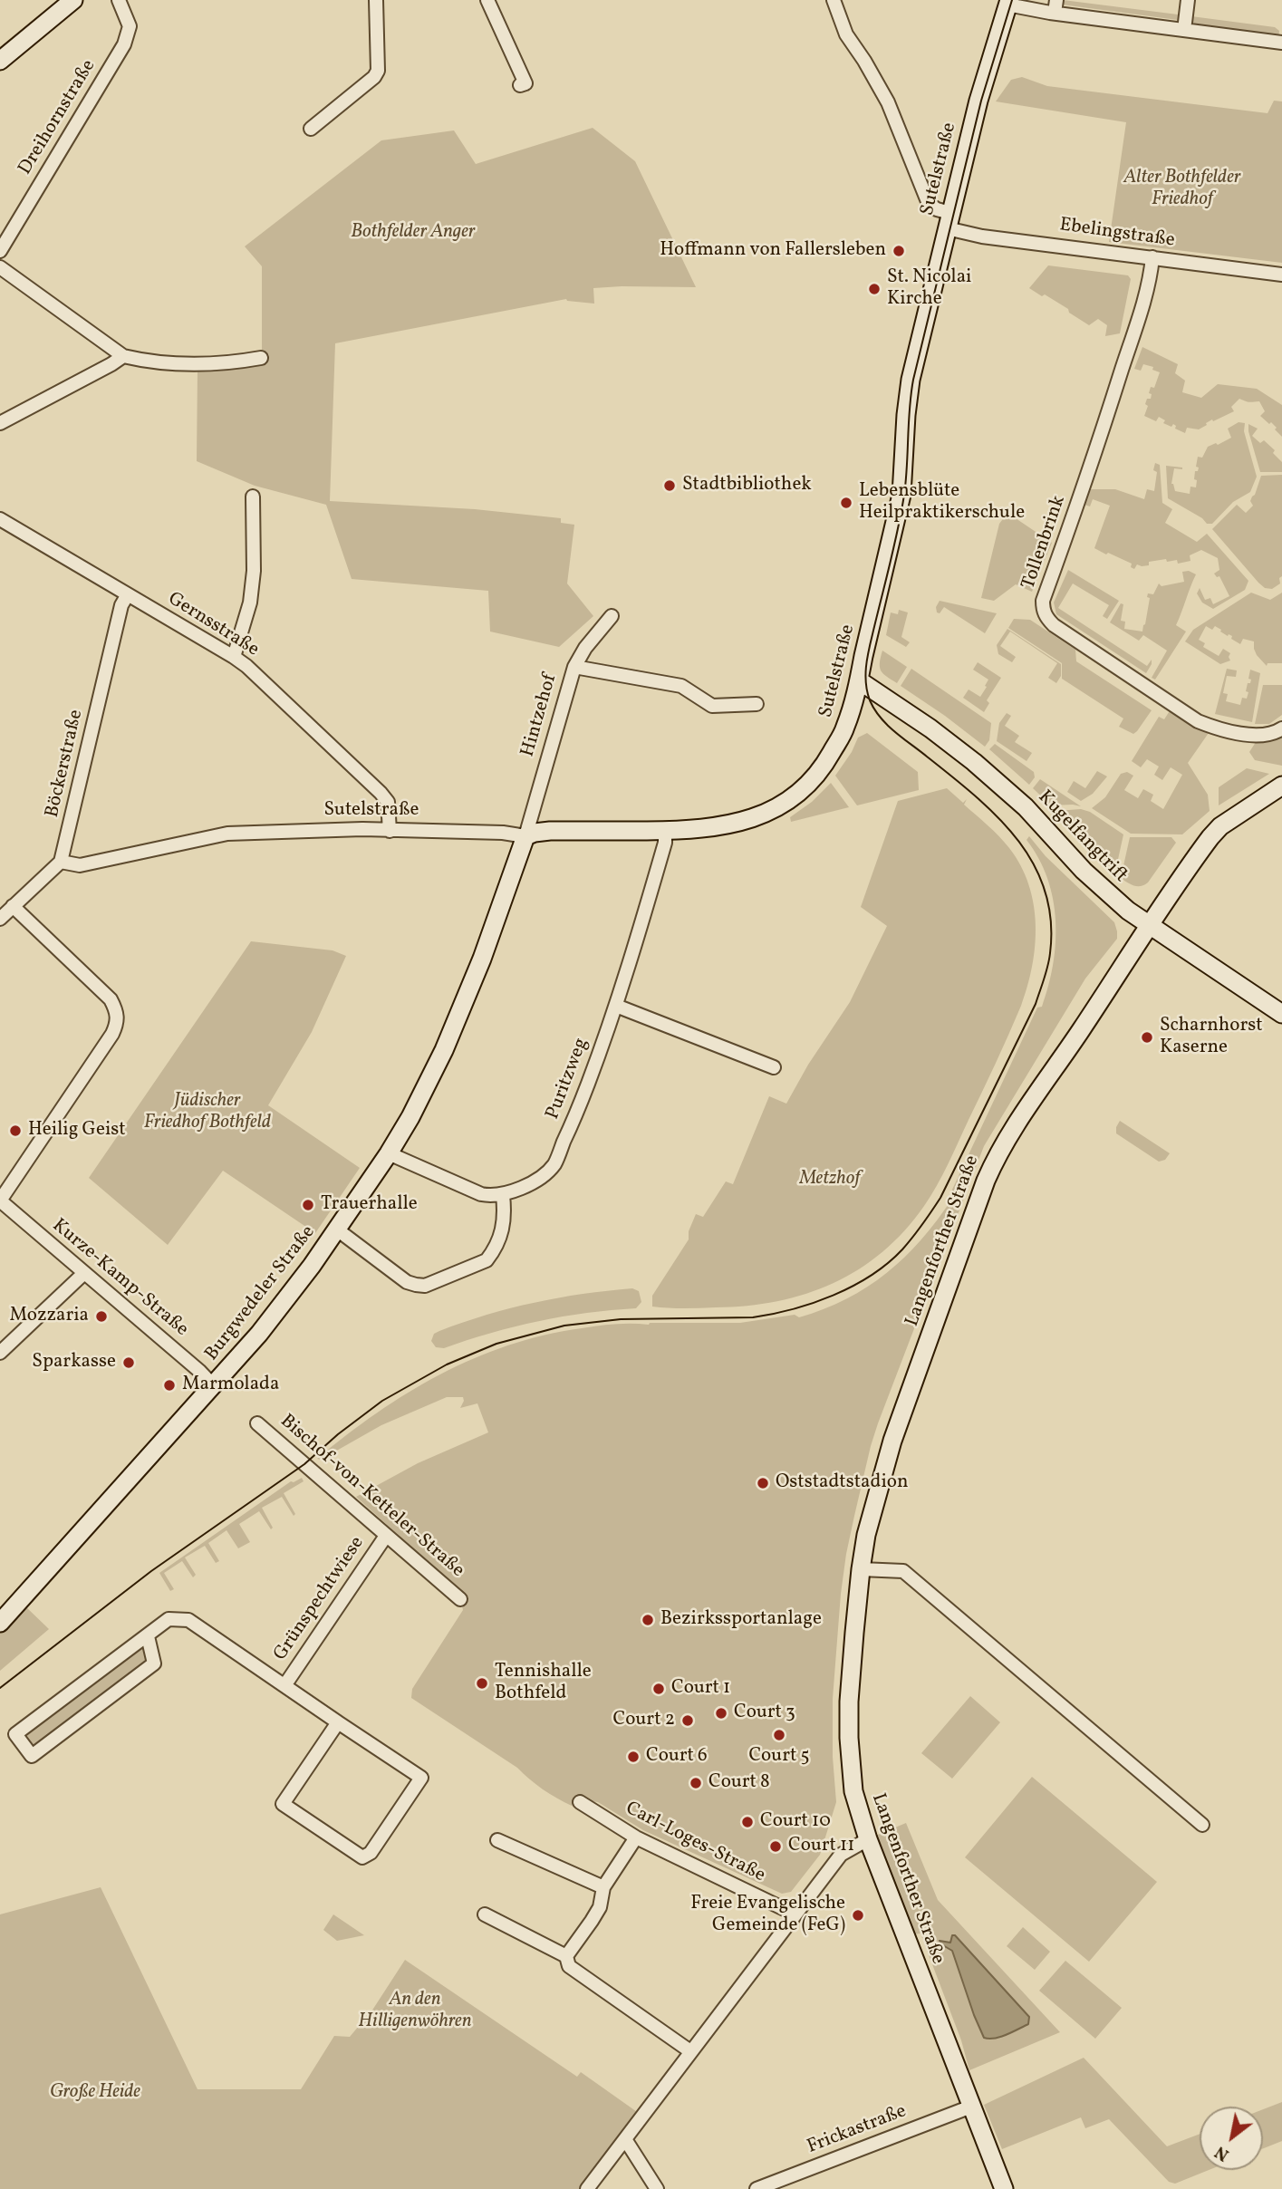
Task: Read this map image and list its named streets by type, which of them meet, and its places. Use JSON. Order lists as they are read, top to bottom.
{
  "streets": {
    "main road": [
      "Sutelstraße",
      "Kugelfangtrift",
      "Langenforther Straße",
      "Burgwedeler Straße"
    ],
    "street": [
      "Dreihornstraße",
      "Ebelingstraße",
      "Tollenbrink",
      "Gernsstraße",
      "Hintzehof",
      "Böckerstraße",
      "Puritzweg",
      "Kurze-Kamp-Straße",
      "Bischof-von-Ketteler-Straße",
      "Grünspechtwiese",
      "Carl-Loges-Straße",
      "Frickastraße"
    ]
  },
  "crossings": [
    ["Sutelstraße", "Ebelingstraße"],
    ["Sutelstraße", "Gernsstraße"],
    ["Sutelstraße", "Hintzehof"],
    ["Sutelstraße", "Böckerstraße"],
    ["Sutelstraße", "Kugelfangtrift"],
    ["Sutelstraße", "Puritzweg"],
    ["Sutelstraße", "Burgwedeler Straße"],
    ["Ebelingstraße", "Tollenbrink"],
    ["Gernsstraße", "Böckerstraße"],
    ["Hintzehof", "Burgwedeler Straße"],
    ["Kugelfangtrift", "Langenforther Straße"],
    ["Langenforther Straße", "Frickastraße"],
    ["Kurze-Kamp-Straße", "Burgwedeler Straße"],
    ["Bischof-von-Ketteler-Straße", "Grünspechtwiese"]
  ],
  "parks": [
    "Alter Bothfelder Friedhof",
    "Bothfelder Anger",
    "Jüdischer Friedhof Bothfeld",
    "Metzhof",
    "An den Hilligenwöhren",
    "Große Heide"
  ],
  "places": [
    "Hoffmann von Fallersleben",
    "St. Nicolai Kirche",
    "Stadtbibliothek",
    "Lebensblüte Heilpraktikerschule",
    "Scharnhorst Kaserne",
    "Heilig Geist",
    "Trauerhalle",
    "Mozzaria",
    "Sparkasse",
    "Marmolada",
    "Oststadtstadion",
    "Bezirkssportanlage",
    "Tennishalle Bothfeld",
    "Court 1",
    "Court 3",
    "Court 2",
    "Court 5",
    "Court 6",
    "Court 8",
    "Court 10",
    "Court 11",
    "Freie Evangelische Gemeinde (FeG)"
  ],
  "north": "bottom left"
}
